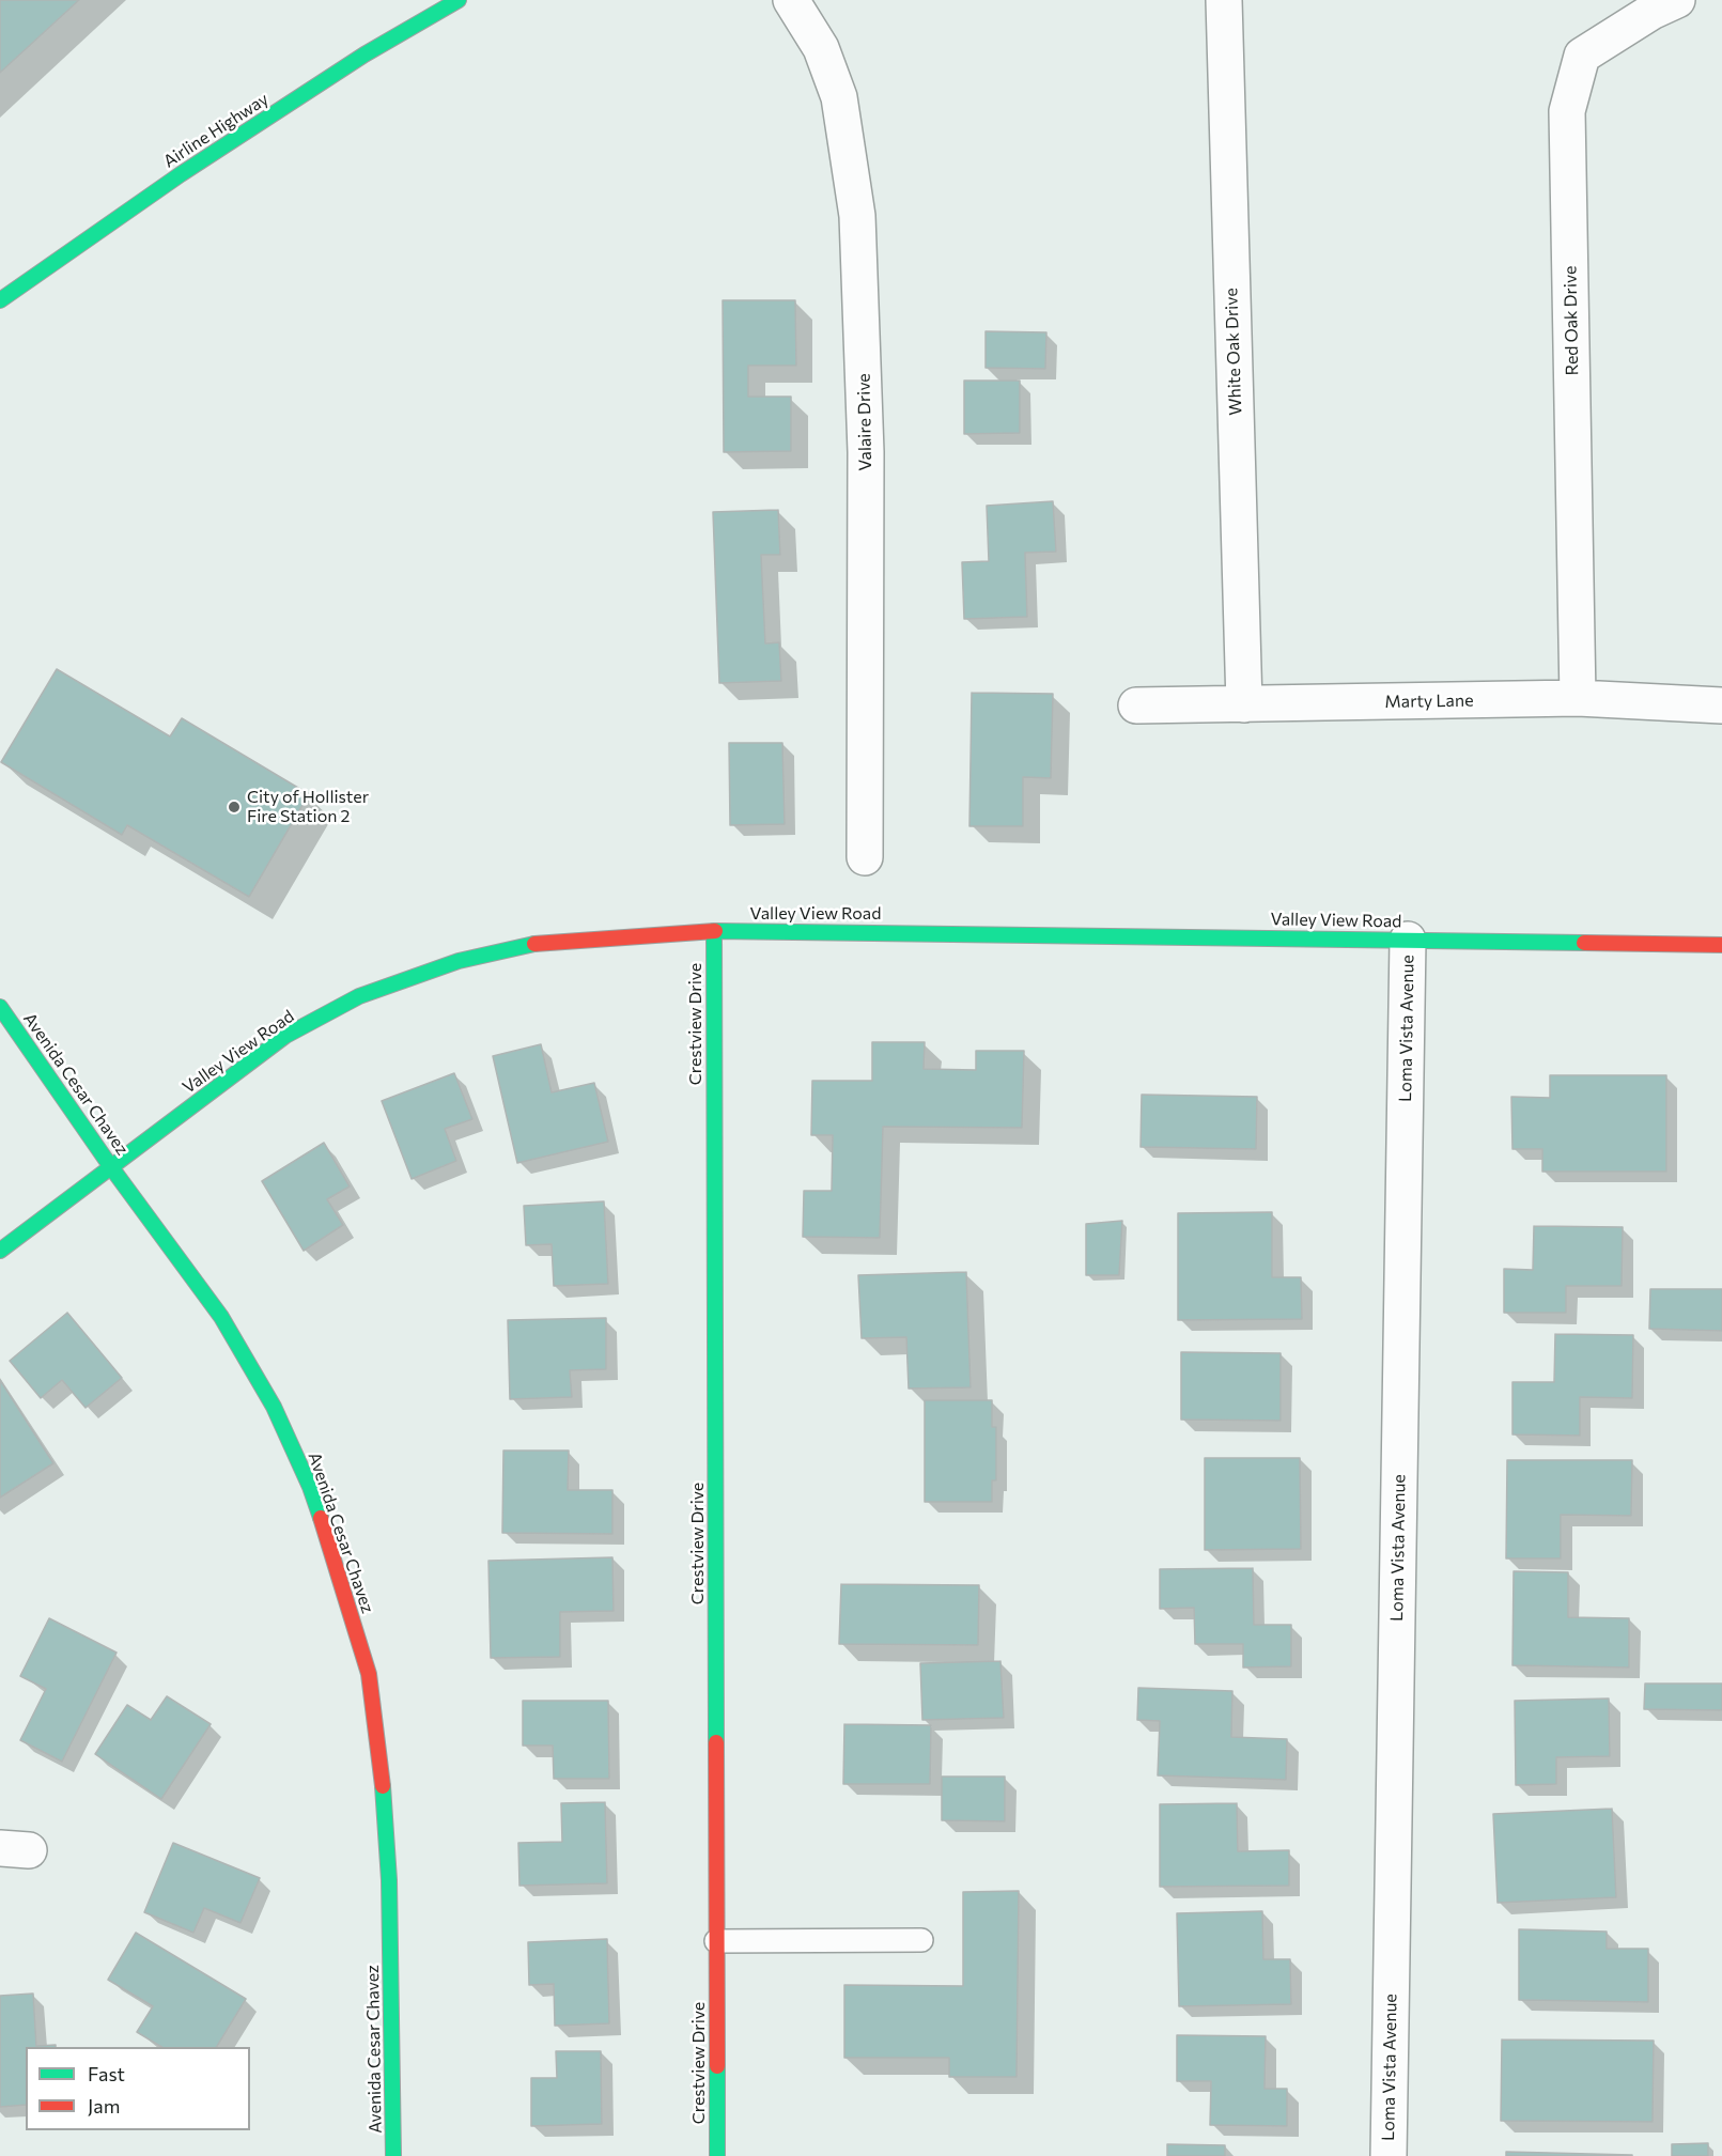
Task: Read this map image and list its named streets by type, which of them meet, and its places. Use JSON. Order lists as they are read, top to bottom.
{
  "streets": {
    "street": [
      "Airline Highway",
      "Red Oak Drive",
      "White Oak Drive",
      "Valaire Drive",
      "Marty Lane",
      "Valley View Road",
      "Crestview Drive",
      "Loma Vista Avenue",
      "Avenida Cesar Chavez"
    ]
  },
  "crossings": [
    ["Red Oak Drive", "Marty Lane"],
    ["White Oak Drive", "Marty Lane"],
    ["Valley View Road", "Crestview Drive"],
    ["Valley View Road", "Loma Vista Avenue"],
    ["Valley View Road", "Avenida Cesar Chavez"]
  ],
  "places": ["City of Hollister Fire Station 2"],
  "legend": ["Fast", "Jam"]
}
